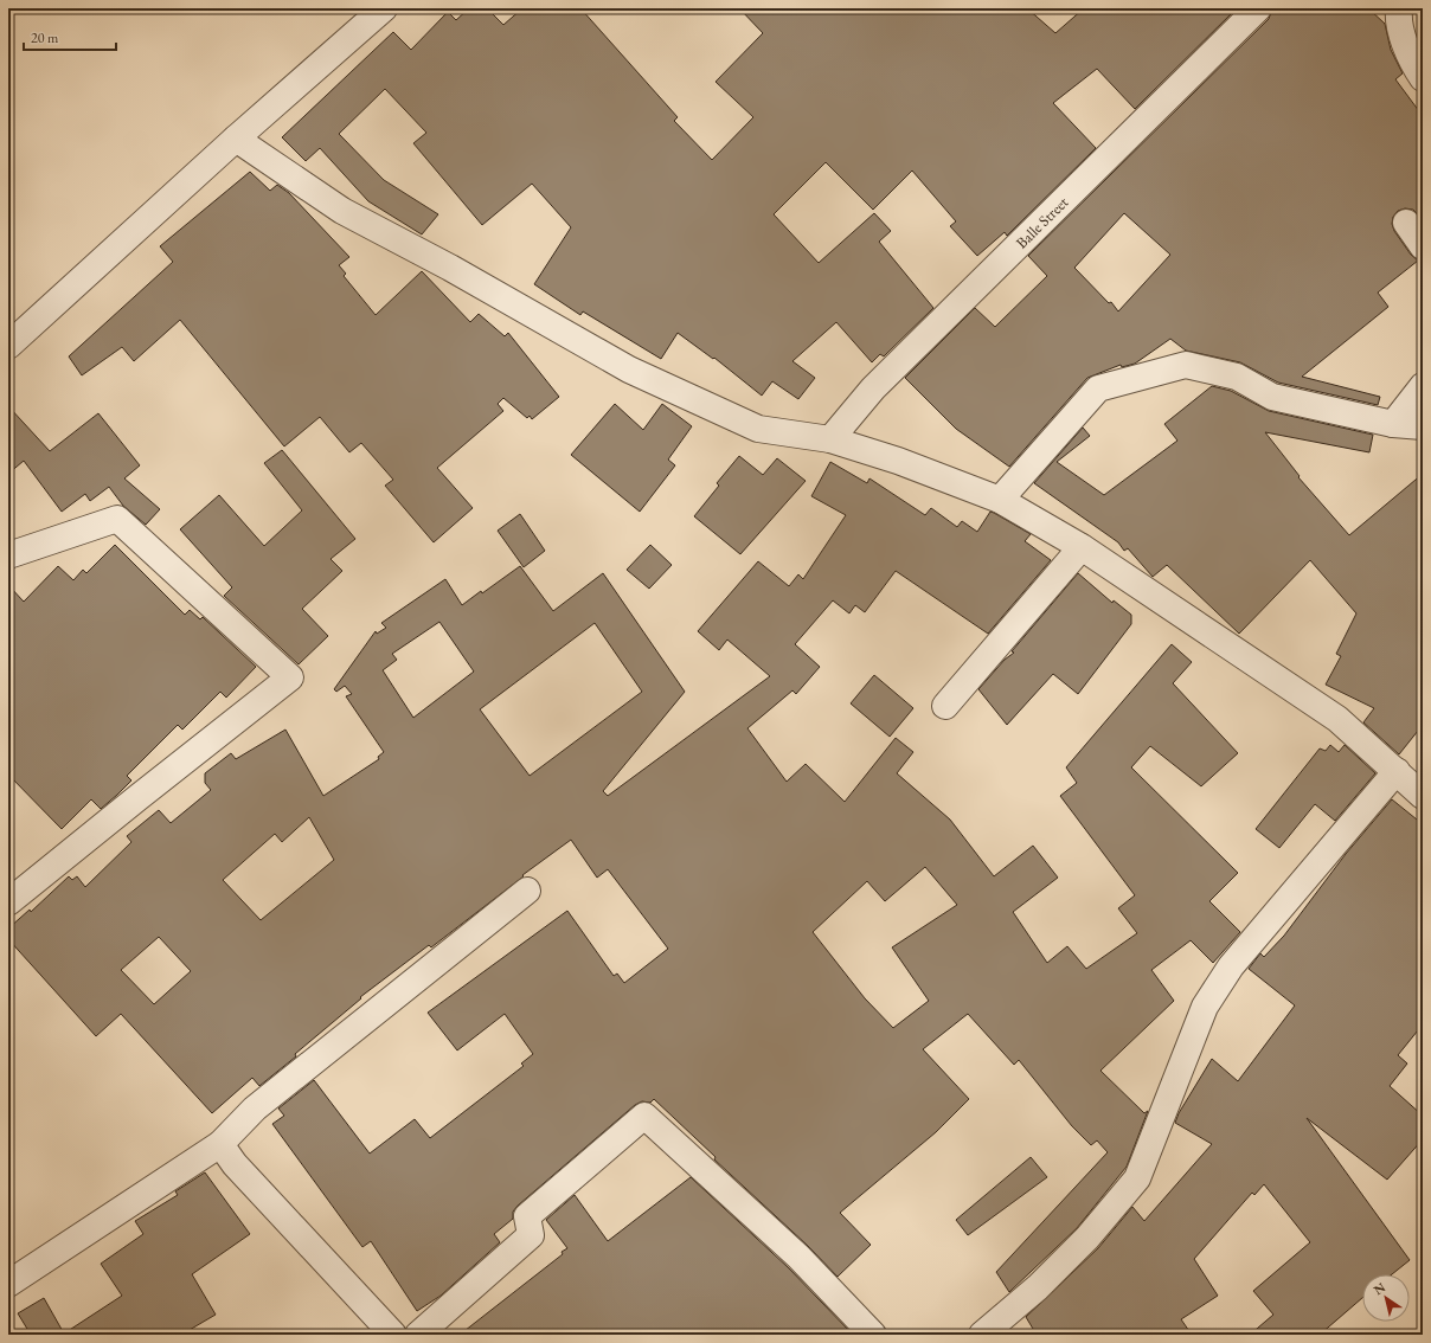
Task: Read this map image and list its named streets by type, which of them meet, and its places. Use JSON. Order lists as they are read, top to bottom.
{
  "streets": {
    "street": ["Balle Street"]
  },
  "scale_bar": "20 m",
  "north": "top left"
}
